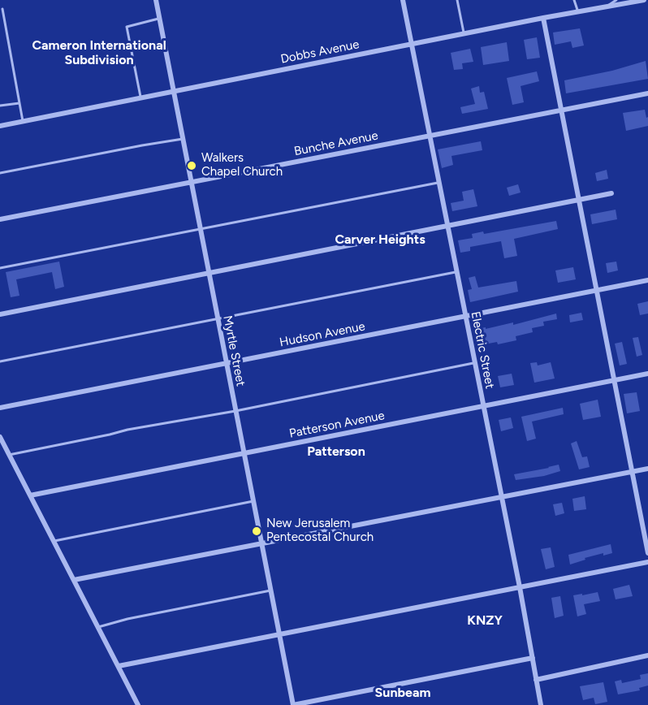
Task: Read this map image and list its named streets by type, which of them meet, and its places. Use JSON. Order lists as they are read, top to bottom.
{
  "streets": {
    "street": [
      "Dobbs Avenue",
      "Bunche Avenue",
      "Hudson Avenue",
      "Electric Street",
      "Myrtle Street",
      "Patterson Avenue"
    ]
  },
  "crossings": [
    ["Dobbs Avenue", "Electric Street"],
    ["Dobbs Avenue", "Myrtle Street"],
    ["Bunche Avenue", "Electric Street"],
    ["Bunche Avenue", "Myrtle Street"],
    ["Hudson Avenue", "Electric Street"],
    ["Hudson Avenue", "Myrtle Street"],
    ["Electric Street", "Patterson Avenue"],
    ["Myrtle Street", "Patterson Avenue"]
  ],
  "districts": [
    "Cameron International Subdivision",
    "Carver Heights",
    "Patterson",
    "KNZY",
    "Sunbeam"
  ],
  "places": ["Walkers Chapel Church", "New Jerusalem Pentecostal Church"]
}
